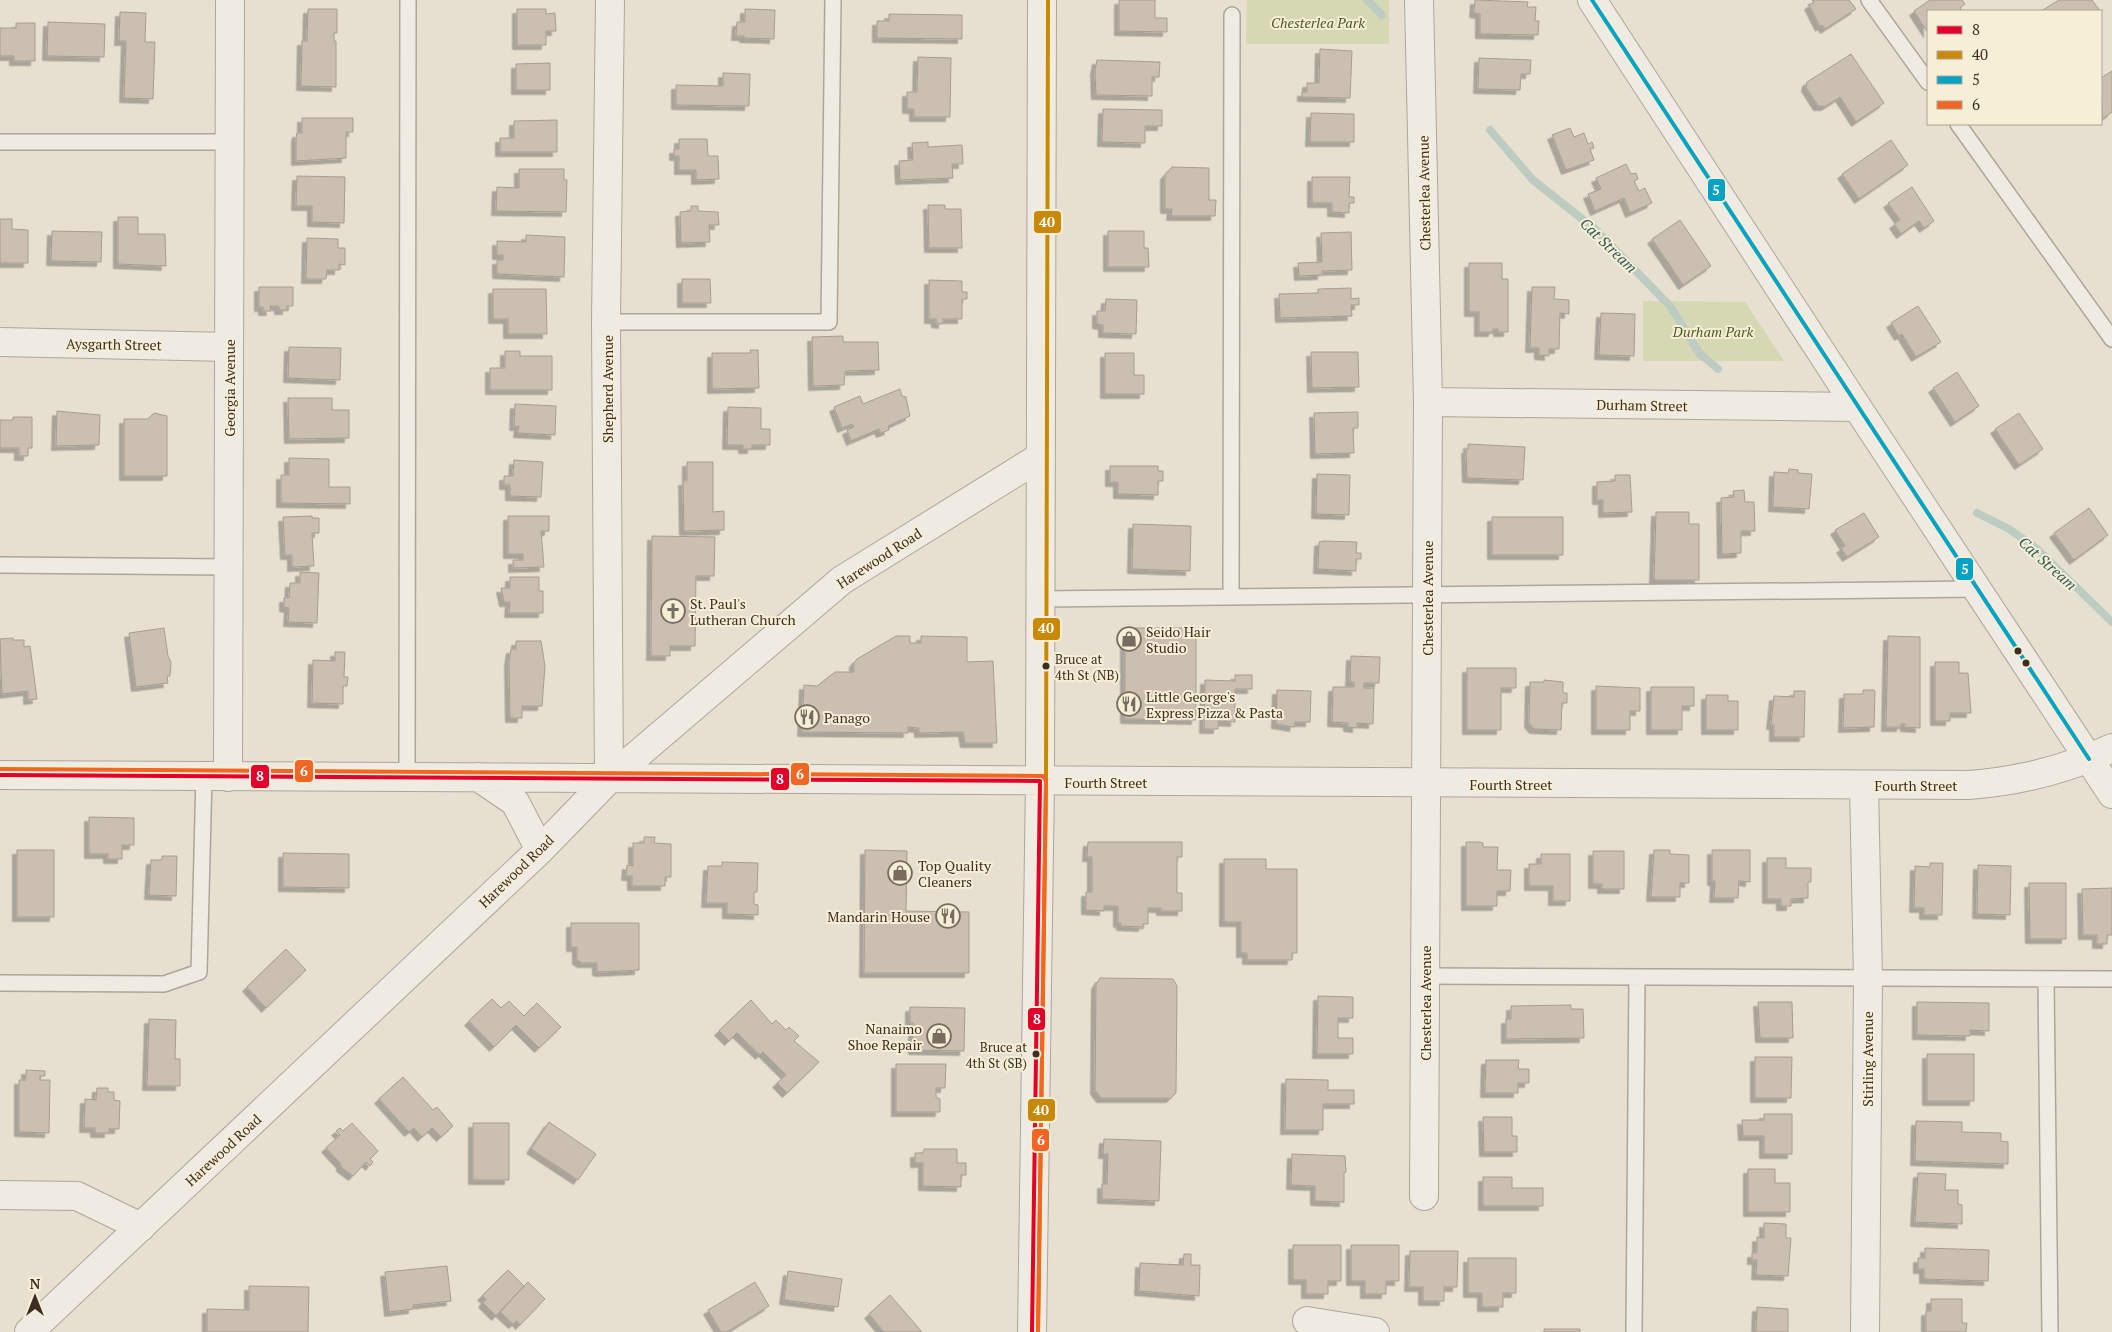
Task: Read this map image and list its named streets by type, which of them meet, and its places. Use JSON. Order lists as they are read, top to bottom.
{
  "streets": {
    "street": [
      "Chesterlea Avenue",
      "Aysgarth Street",
      "Georgia Avenue",
      "Shepherd Avenue",
      "Durham Street",
      "Harewood Road",
      "Fourth Street",
      "Stirling Avenue"
    ]
  },
  "crossings": [
    ["Chesterlea Avenue", "Durham Street"],
    ["Chesterlea Avenue", "Fourth Street"],
    ["Aysgarth Street", "Georgia Avenue"],
    ["Georgia Avenue", "Fourth Street"],
    ["Shepherd Avenue", "Harewood Road"],
    ["Shepherd Avenue", "Fourth Street"],
    ["Harewood Road", "Fourth Street"],
    ["Fourth Street", "Stirling Avenue"]
  ],
  "water": ["Cat Stream"],
  "parks": ["Chesterlea Park", "Durham Park"],
  "places": {
    "church": ["St. Paul's Lutheran Church"],
    "shop": ["Seido Hair Studio", "Top Quality Cleaners", "Nanaimo Shoe Repair"],
    "other": ["Bruce at 4th St (NB)", "Bruce at 4th St (SB)"],
    "restaurant": ["Little George's Express Pizza & Pasta", "Panago", "Mandarin House"]
  },
  "lines": [
    "transit line 40",
    "transit line 5",
    "transit line 6",
    "transit line 8"
  ],
  "legend": [
    "8",
    "40",
    "5",
    "6"
  ],
  "north": "top"
}
